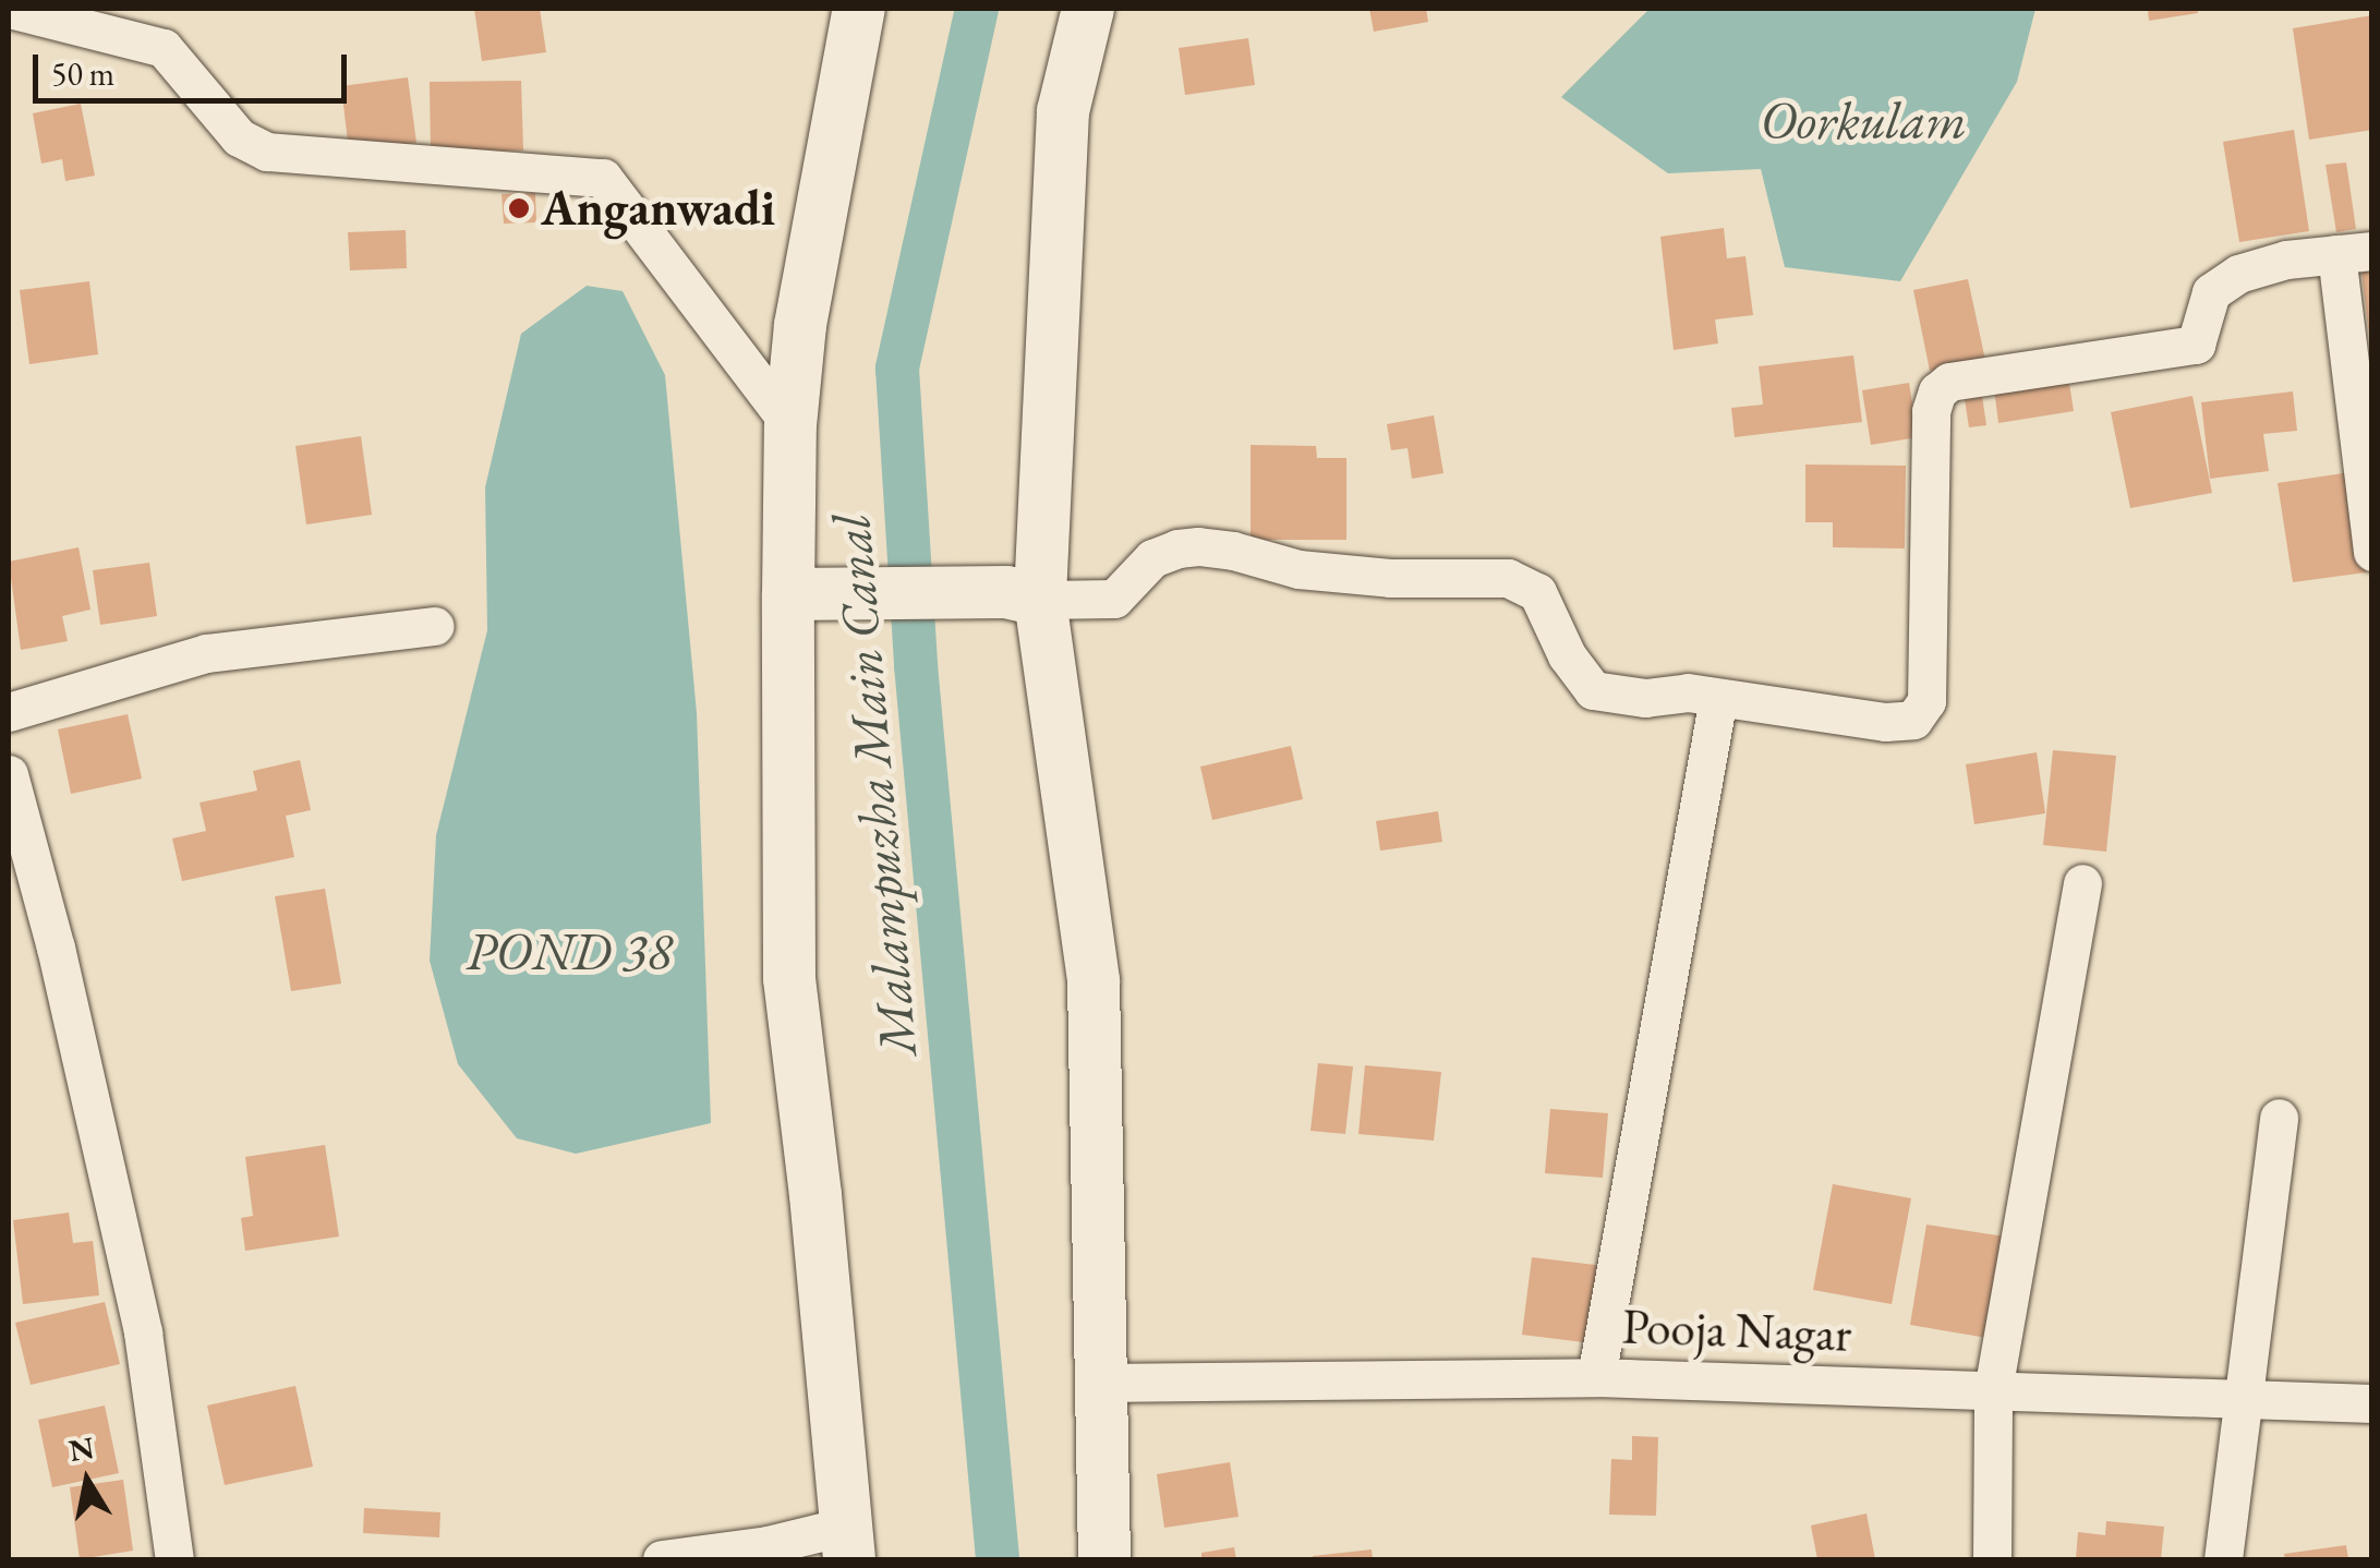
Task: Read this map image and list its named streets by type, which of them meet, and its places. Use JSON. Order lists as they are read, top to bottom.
{
  "streets": {
    "street": ["Pooja Nagar"]
  },
  "water": ["Oorkulam", "Malampuzha Main Canal", "POND 38"],
  "places": ["Anganwadi"],
  "scale_bar": "50 m",
  "north": "top"
}
